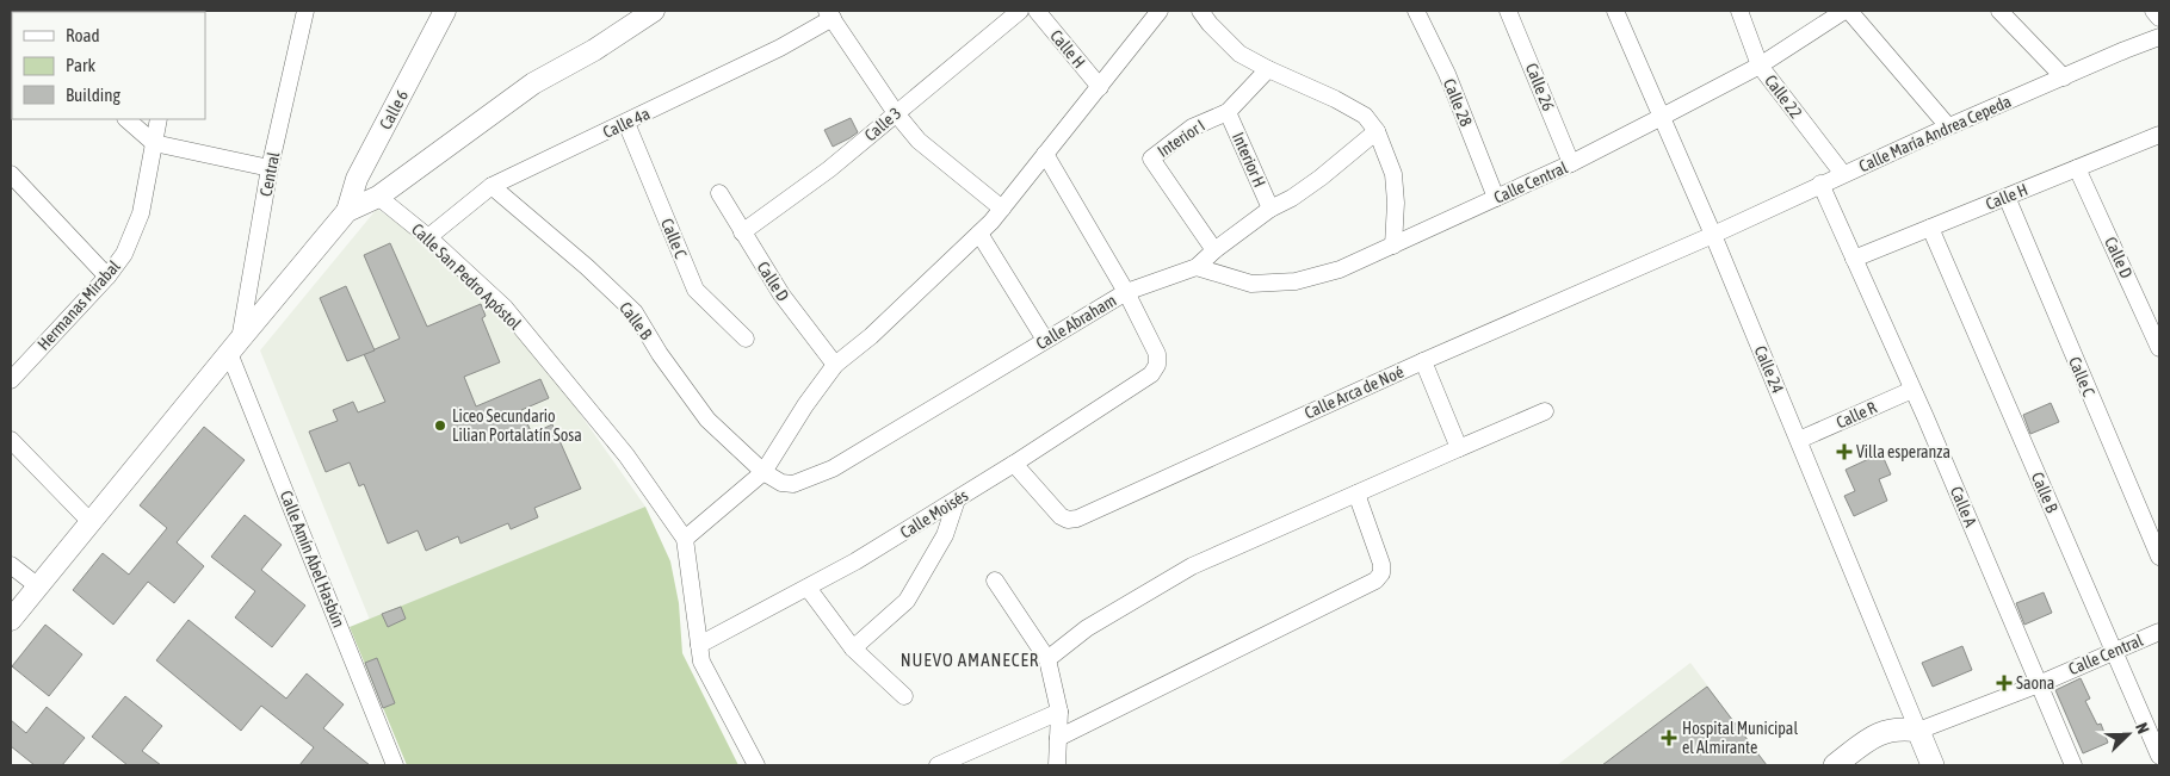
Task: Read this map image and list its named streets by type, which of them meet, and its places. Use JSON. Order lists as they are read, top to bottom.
{
  "streets": {
    "street": [
      "Calle H",
      "Calle 26",
      "Calle 22",
      "Calle 28",
      "Calle 6",
      "Calle 4a",
      "Calle 3",
      "Calle María Andrea Cepeda",
      "Interior I",
      "Interior H",
      "Central",
      "Calle Central",
      "Calle C",
      "Calle D",
      "Calle San Pedro Apóstol",
      "Hermanas Mirabal",
      "Calle B",
      "Calle Abraham",
      "Calle 24",
      "Calle Arca de Noé",
      "Calle R",
      "Calle A",
      "Calle Moisés",
      "Calle Amín Abel Hasbún"
    ]
  },
  "crossings": [
    ["Calle H", "Calle C"],
    ["Calle H", "Calle D"],
    ["Calle H", "Calle B"],
    ["Calle H", "Calle A"],
    ["Calle 26", "Calle Central"],
    ["Calle 22", "Calle María Andrea Cepeda"],
    ["Calle 22", "Calle Central"],
    ["Calle 28", "Calle Central"],
    ["Calle 4a", "Calle C"],
    ["Calle 4a", "Calle San Pedro Apóstol"],
    ["Calle 4a", "Calle B"],
    ["Calle 3", "Calle D"],
    ["Calle María Andrea Cepeda", "Calle 24"],
    ["Calle María Andrea Cepeda", "Calle Arca de Noé"],
    ["Calle María Andrea Cepeda", "Calle A"],
    ["Interior I", "Interior H"],
    ["Interior I", "Calle Abraham"],
    ["Interior H", "Calle Abraham"],
    ["Central", "Calle Amín Abel Hasbún"],
    ["Calle Central", "Calle B"],
    ["Calle Central", "Calle Abraham"],
    ["Calle Central", "Calle 24"],
    ["Calle Central", "Calle A"],
    ["Calle San Pedro Apóstol", "Calle Moisés"],
    ["Calle B", "Calle Abraham"],
    ["Calle Abraham", "Calle Moisés"],
    ["Calle 24", "Calle Arca de Noé"],
    ["Calle 24", "Calle R"],
    ["Calle Arca de Noé", "Calle Moisés"],
    ["Calle R", "Calle A"]
  ],
  "districts": ["NUEVO AMANECER"],
  "places": {
    "other": ["Liceo Secundario Lilian Portalatín Sosa"],
    "health": ["Villa esperanza", "Saona", "Hospital Municipal el Almirante"]
  },
  "legend": ["Road", "Park", "Building"],
  "north": "top right"
}
